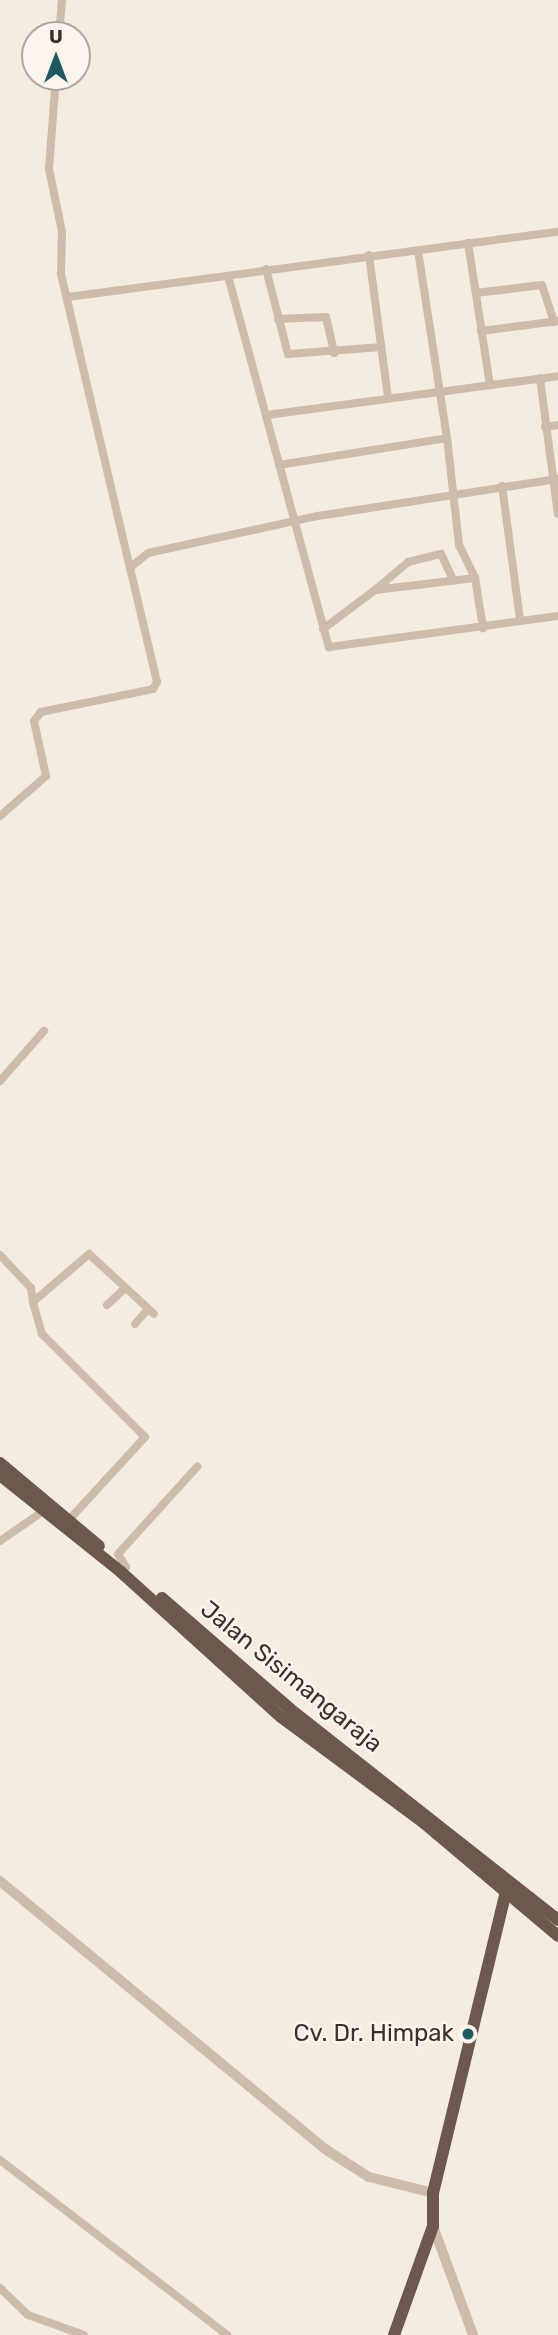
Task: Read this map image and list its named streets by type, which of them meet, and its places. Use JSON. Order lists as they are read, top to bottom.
{
  "streets": {
    "highway": ["Jalan Sisimangaraja"]
  },
  "places": ["Cv. Dr. Himpak"],
  "north": "top"
}
